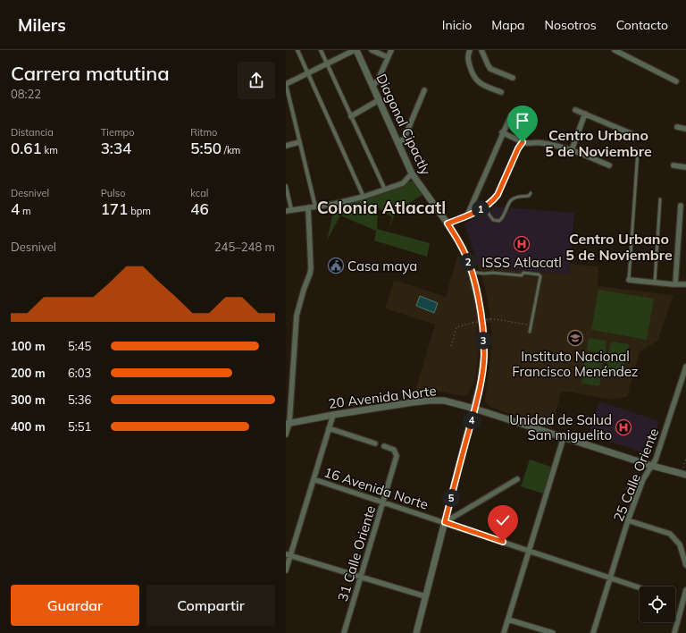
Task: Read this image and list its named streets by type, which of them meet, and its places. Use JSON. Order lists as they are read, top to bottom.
{
  "streets": {
    "street": [
      "Diagonal Cipactly",
      "20 Avenida Norte",
      "25 Calle Oriente",
      "16 Avenida Norte",
      "31 Calle Oriente"
    ]
  },
  "crossings": [
    ["Diagonal Cipactly", "20 Avenida Norte"],
    ["Diagonal Cipactly", "16 Avenida Norte"],
    ["20 Avenida Norte", "25 Calle Oriente"],
    ["25 Calle Oriente", "16 Avenida Norte"],
    ["16 Avenida Norte", "31 Calle Oriente"]
  ],
  "districts": ["Centro Urbano 5 de Noviembre", "Colonia Atlacatl", "Centro Urbano 5 de Noviembre"],
  "places": {
    "hospital": ["ISSS Atlacatl", "Unidad de Salud San miguelito"],
    "public building": ["Casa maya"],
    "school or university": ["Instituto Nacional Francisco Menéndez"]
  },
  "page": {
    "header": "Milers",
    "nav": [
      "Inicio",
      "Mapa",
      "Nosotros",
      "Contacto"
    ],
    "heading": ["Carrera matutina", "08:22"],
    "stats": [
      ["Distancia", "0.61 km"],
      ["Tiempo", "3:34"],
      ["Ritmo", "5:50 /km"],
      ["Desnivel", "4 m"],
      ["Pulso", "171 bpm"],
      ["kcal", "46"]
    ],
    "pins": [
      "1",
      "2",
      "3",
      "4",
      "5"
    ],
    "chart": ["Desnivel", "245–248 m"],
    "list": [
      {
        "name": "100 m",
        "note": "5:45"
      },
      {
        "name": "200 m",
        "note": "6:03"
      },
      {
        "name": "300 m",
        "note": "5:36"
      },
      {
        "name": "400 m",
        "note": "5:51"
      }
    ],
    "buttons": ["Guardar", "Compartir"]
  }
}
